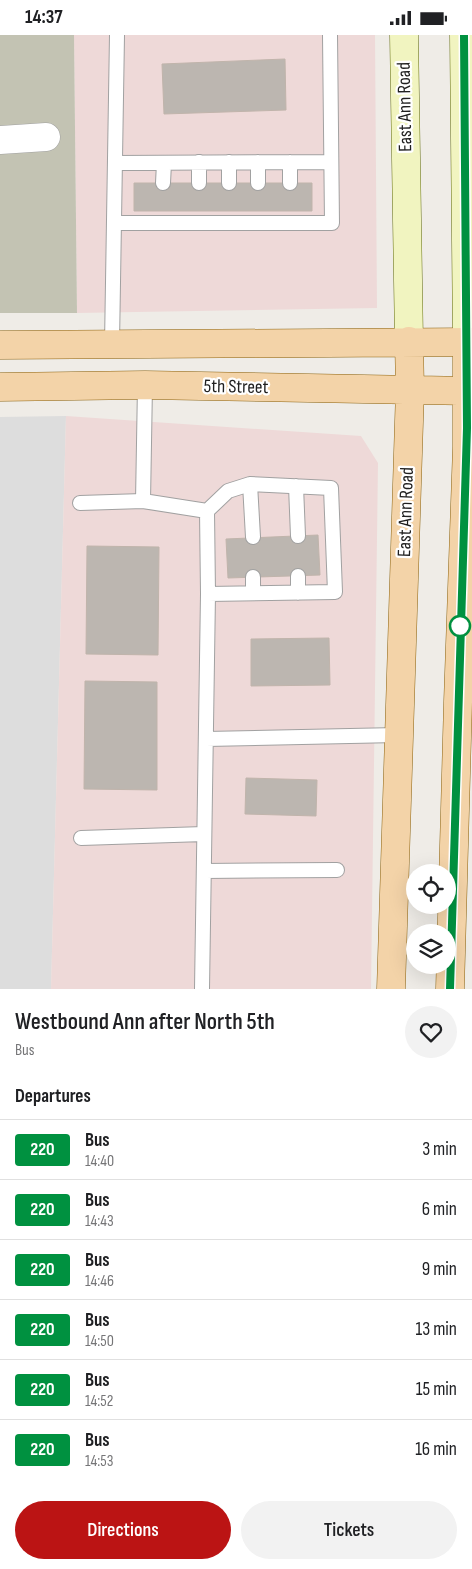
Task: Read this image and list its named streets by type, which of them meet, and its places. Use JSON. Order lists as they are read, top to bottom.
{
  "streets": {
    "main road": ["East Ann Road", "5th Street"]
  },
  "crossings": [
    ["East Ann Road", "5th Street"]
  ],
  "lines": ["bus line 220"],
  "page": {
    "status": "14:37",
    "heading": [
      ["Westbound Ann after North 5th", "Bus"],
      "Departures"
    ],
    "list": [
      {
        "mark": "220",
        "name": "Bus",
        "note": "14:40",
        "value": "3 min"
      },
      {
        "mark": "220",
        "name": "Bus",
        "note": "14:43",
        "value": "6 min"
      },
      {
        "mark": "220",
        "name": "Bus",
        "note": "14:46",
        "value": "9 min"
      },
      {
        "mark": "220",
        "name": "Bus",
        "note": "14:50",
        "value": "13 min"
      },
      {
        "mark": "220",
        "name": "Bus",
        "note": "14:52",
        "value": "15 min"
      },
      {
        "mark": "220",
        "name": "Bus",
        "note": "14:53",
        "value": "16 min"
      }
    ],
    "buttons": ["Directions", "Tickets"]
  }
}
